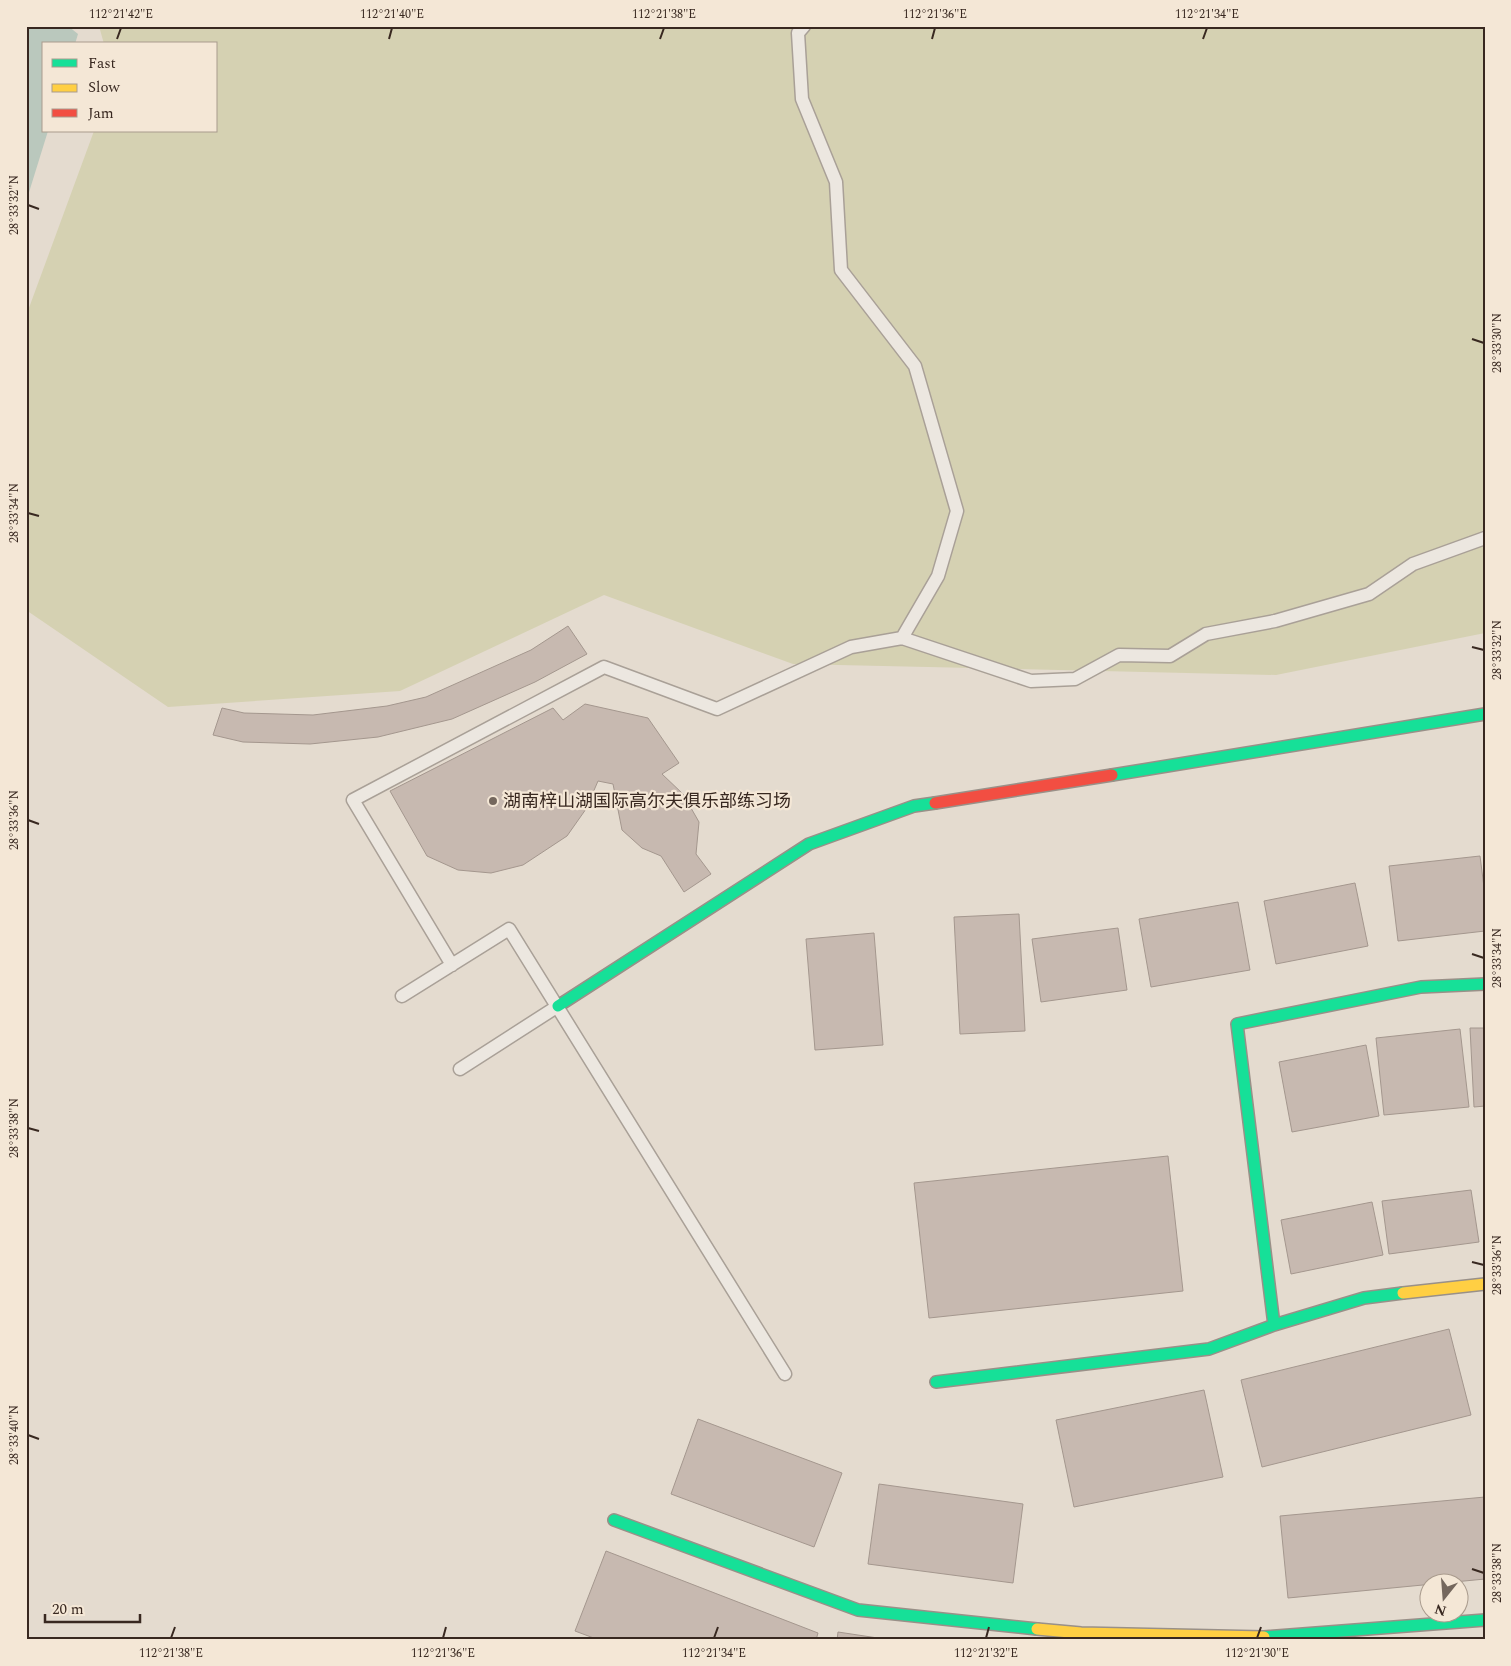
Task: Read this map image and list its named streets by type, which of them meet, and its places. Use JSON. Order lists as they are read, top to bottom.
{
  "places": ["湖南梓山湖国际高尔夫俱乐部练习场"],
  "legend": ["Fast", "Slow", "Jam"],
  "scale_bar": "20 m",
  "north": "bottom",
  "coordinates": [
    "112°21'42\"E",
    "112°21'40\"E",
    "112°21'38\"E",
    "112°21'36\"E",
    "112°21'34\"E",
    "28°33'32\"N",
    "28°33'30\"N",
    "28°33'34\"N",
    "28°33'36\"N",
    "28°33'38\"N",
    "28°33'40\"N",
    "112°21'32\"E",
    "112°21'30\"E"
  ]
}
